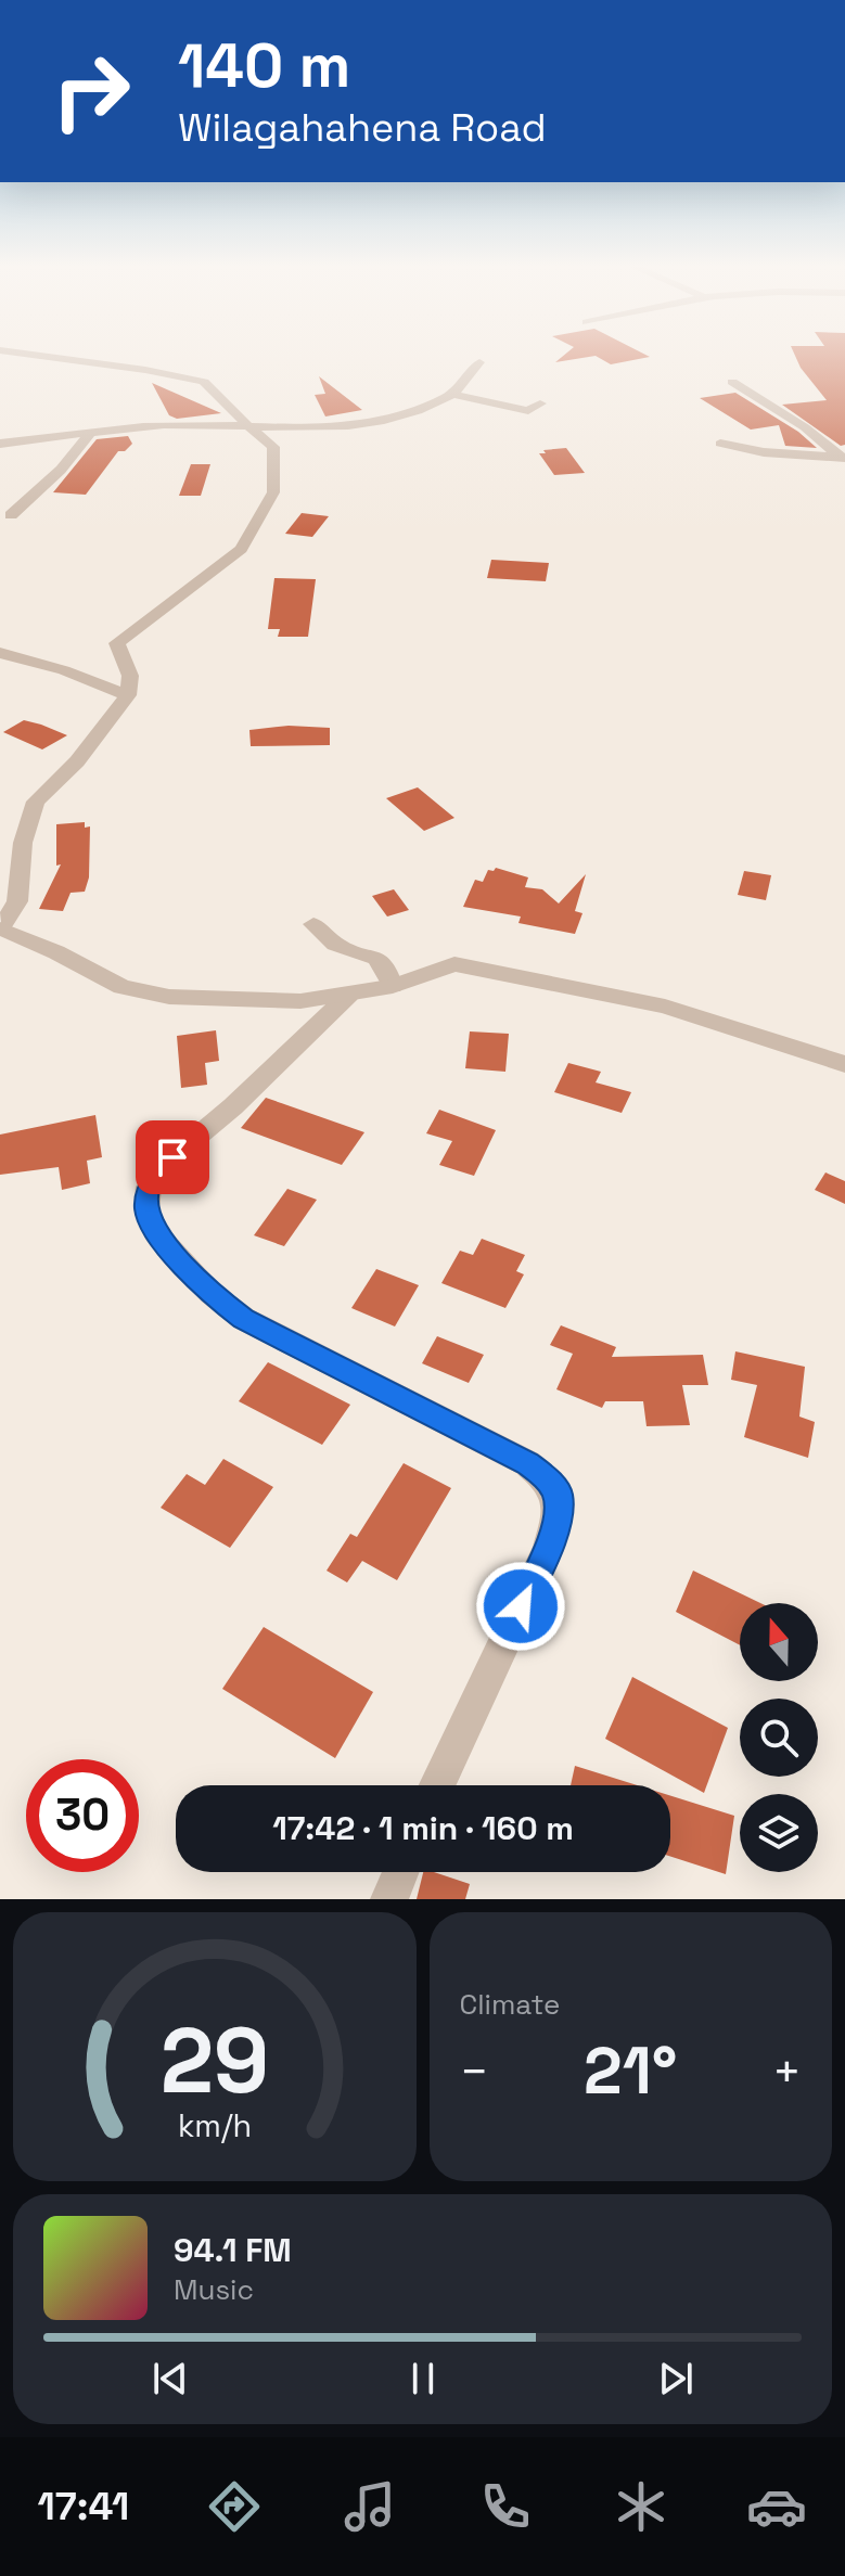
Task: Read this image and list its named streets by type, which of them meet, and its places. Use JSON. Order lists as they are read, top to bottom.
{
  "north": "top",
  "page": {
    "turn": ["140 m", "Wilagahahena Road"],
    "limit": "30",
    "trip": "17:42 · 1 min · 160 m",
    "tile": "Climate",
    "heat": ["−", "21°", "+"],
    "song": ["94.1 FM", "Music"],
    "tabs": "17:41",
    "gauge": ["29", "km/h"]
  }
}
